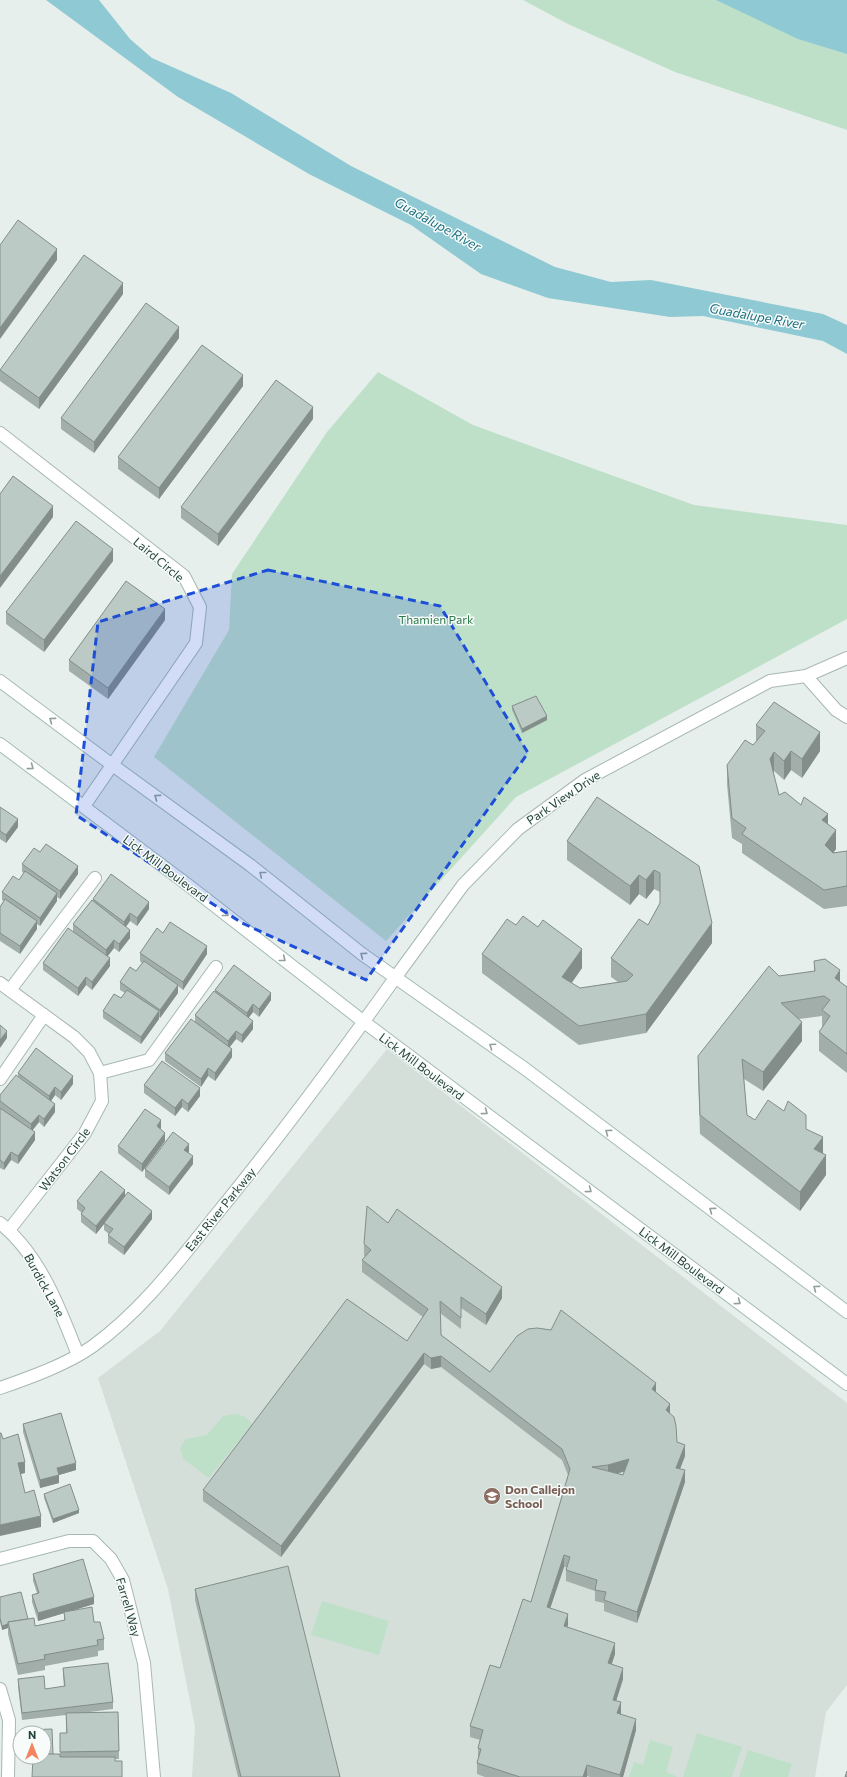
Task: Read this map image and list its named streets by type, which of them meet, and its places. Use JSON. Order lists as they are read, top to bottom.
{
  "streets": {
    "main road": [
      "Laird Circle",
      "Park View Drive",
      "Lick Mill Boulevard",
      "Watson Circle",
      "East River Parkway",
      "Burdick Lane",
      "Farrell Way"
    ]
  },
  "crossings": [
    ["Laird Circle", "Lick Mill Boulevard"],
    ["Park View Drive", "East River Parkway"],
    ["Lick Mill Boulevard", "East River Parkway"],
    ["Watson Circle", "Burdick Lane"],
    ["East River Parkway", "Burdick Lane"]
  ],
  "water": ["Guadalupe River"],
  "parks": ["Thamien Park"],
  "places": {
    "school or university": ["Don Callejon School"]
  },
  "north": "top"
}
